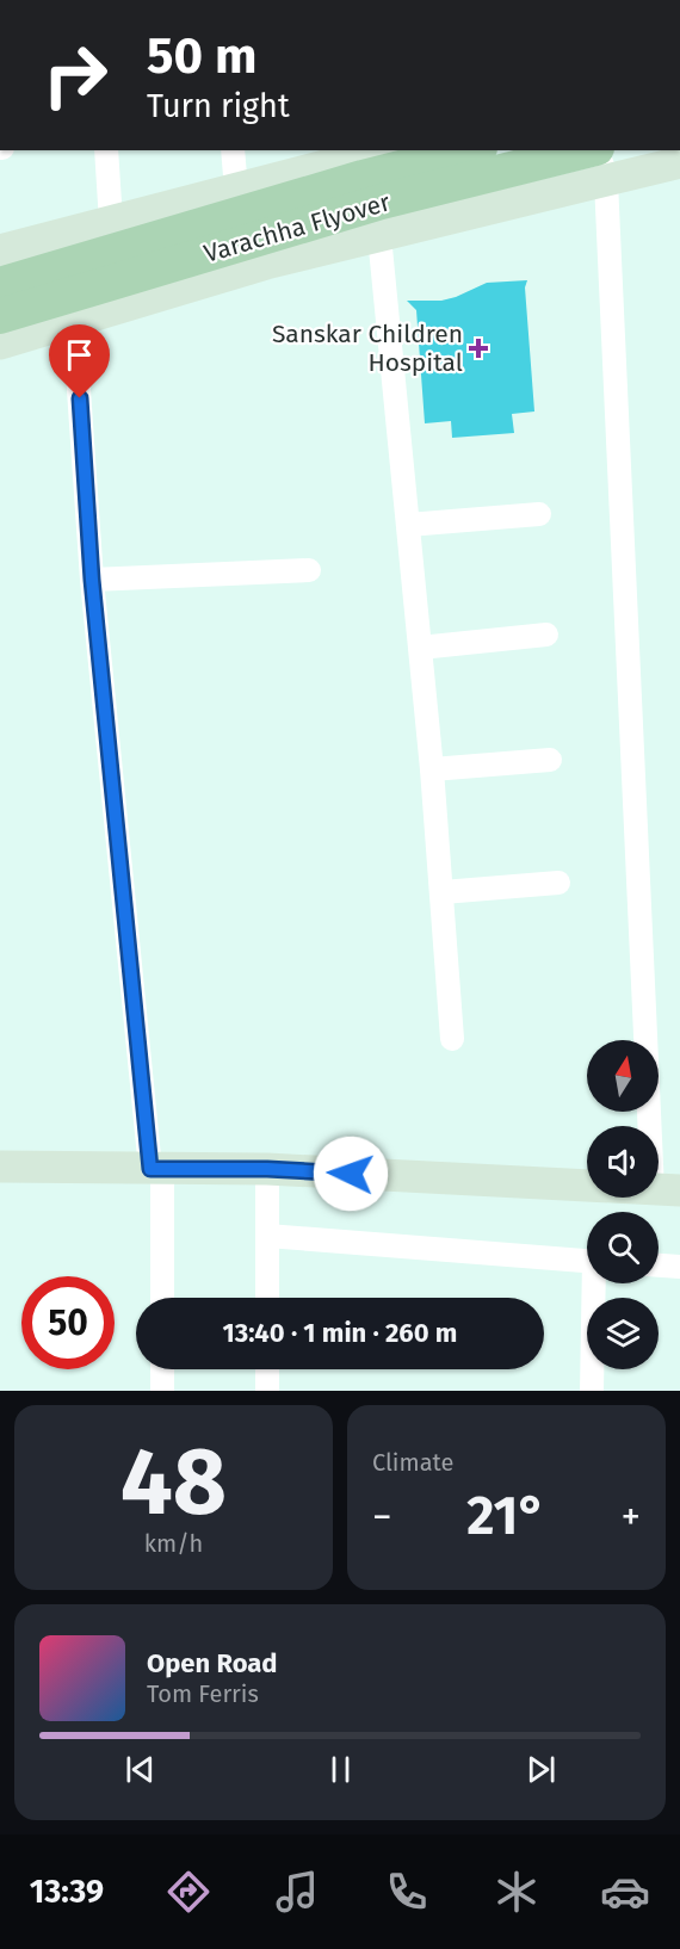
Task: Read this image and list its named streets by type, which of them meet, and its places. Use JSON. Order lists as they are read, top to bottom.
{
  "streets": {
    "main road": ["Varachha Flyover"]
  },
  "places": {
    "health": ["Sanskar Children Hospital"]
  },
  "north": "top",
  "page": {
    "turn": ["50 m", "Turn right"],
    "limit": "50",
    "trip": "13:40 · 1 min · 260 m",
    "tile": [
      ["48", "km/h"],
      "Climate"
    ],
    "heat": ["−", "21°", "+"],
    "song": ["Open Road", "Tom Ferris"],
    "tabs": "13:39"
  }
}
